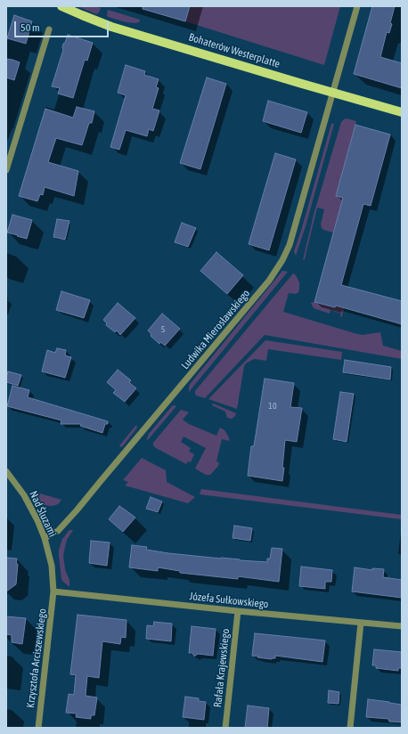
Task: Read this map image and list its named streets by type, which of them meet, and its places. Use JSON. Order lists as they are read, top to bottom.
{
  "streets": {
    "main road": ["Bohaterów Westerplatte"],
    "street": [
      "Ludwika Mierosławskiego",
      "Nad Śluzami",
      "Józefa Sułkowskiego",
      "Krzysztofa Arciszewskiego",
      "Rafała Krajewskiego"
    ]
  },
  "crossings": [
    ["Bohaterów Westerplatte", "Ludwika Mierosławskiego"],
    ["Ludwika Mierosławskiego", "Nad Śluzami"],
    ["Nad Śluzami", "Józefa Sułkowskiego"],
    ["Nad Śluzami", "Krzysztofa Arciszewskiego"],
    ["Józefa Sułkowskiego", "Krzysztofa Arciszewskiego"],
    ["Józefa Sułkowskiego", "Rafała Krajewskiego"]
  ],
  "house_numbers": ["5", "10"],
  "scale_bar": "50 m"
}
